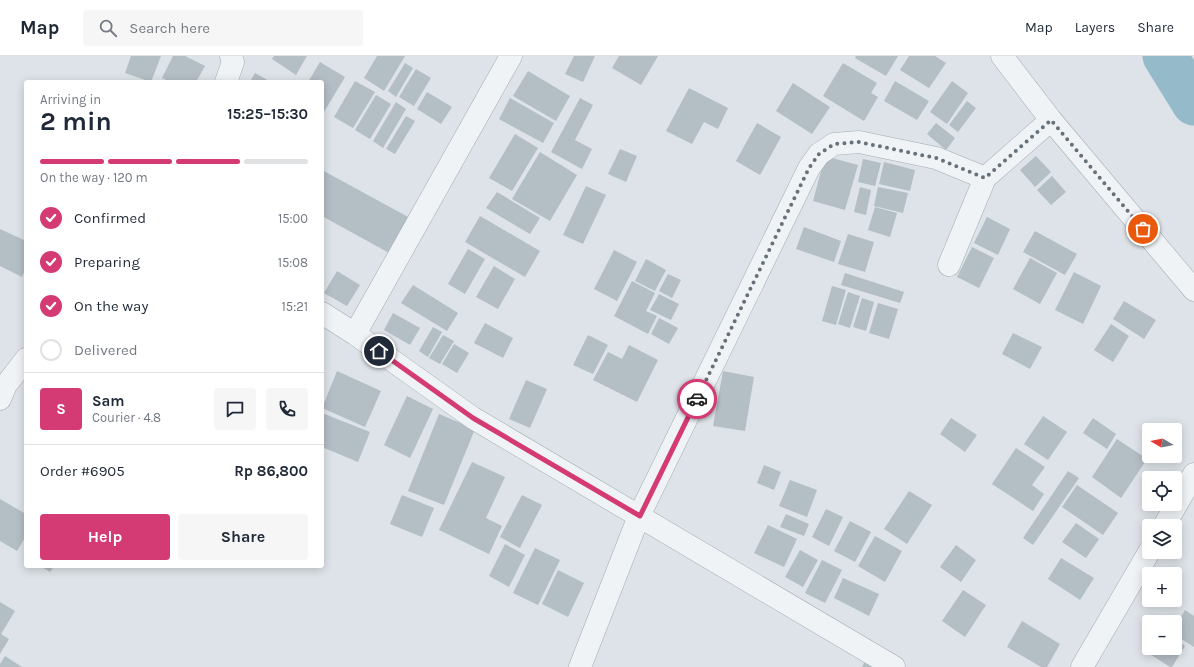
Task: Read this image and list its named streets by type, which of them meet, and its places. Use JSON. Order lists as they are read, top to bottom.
{
  "north": "left",
  "page": {
    "header": "Map",
    "search": "Search here",
    "nav": ["Map", "Layers", "Share"],
    "heading": ["2 min", "Arriving in", "15:25–15:30"],
    "panel": [
      "Sam",
      "Courier · 4.8",
      "Order #6905",
      "Rp 86,800"
    ],
    "bar": "On the way · 120 m",
    "list": [
      ["Confirmed", "15:00"],
      ["Preparing", "15:08"],
      ["On the way", "15:21"],
      "Delivered"
    ],
    "round": "S",
    "map_buttons": ["+", "−"],
    "buttons": ["Help", "Share"]
  }
}
